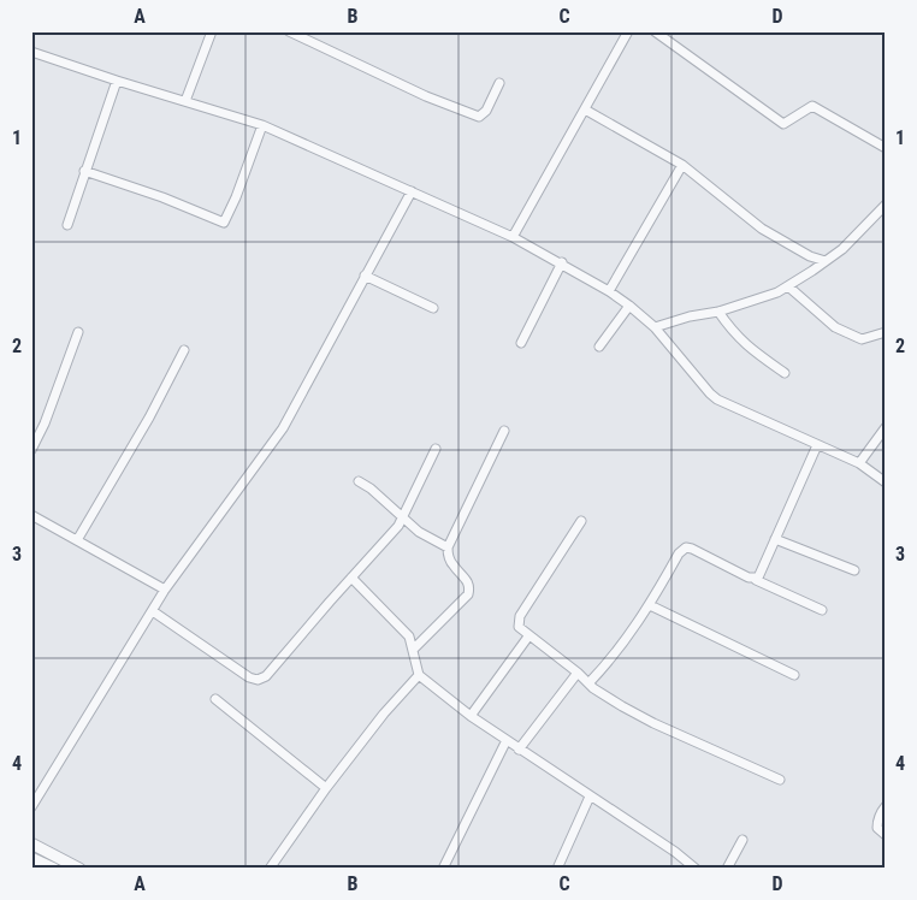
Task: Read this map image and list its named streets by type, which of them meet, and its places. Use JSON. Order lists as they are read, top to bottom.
{
  "grid": {
    "columns": [
      "A",
      "B",
      "C",
      "D"
    ],
    "rows": [
      "1",
      "2",
      "3",
      "4"
    ]
  }
}
